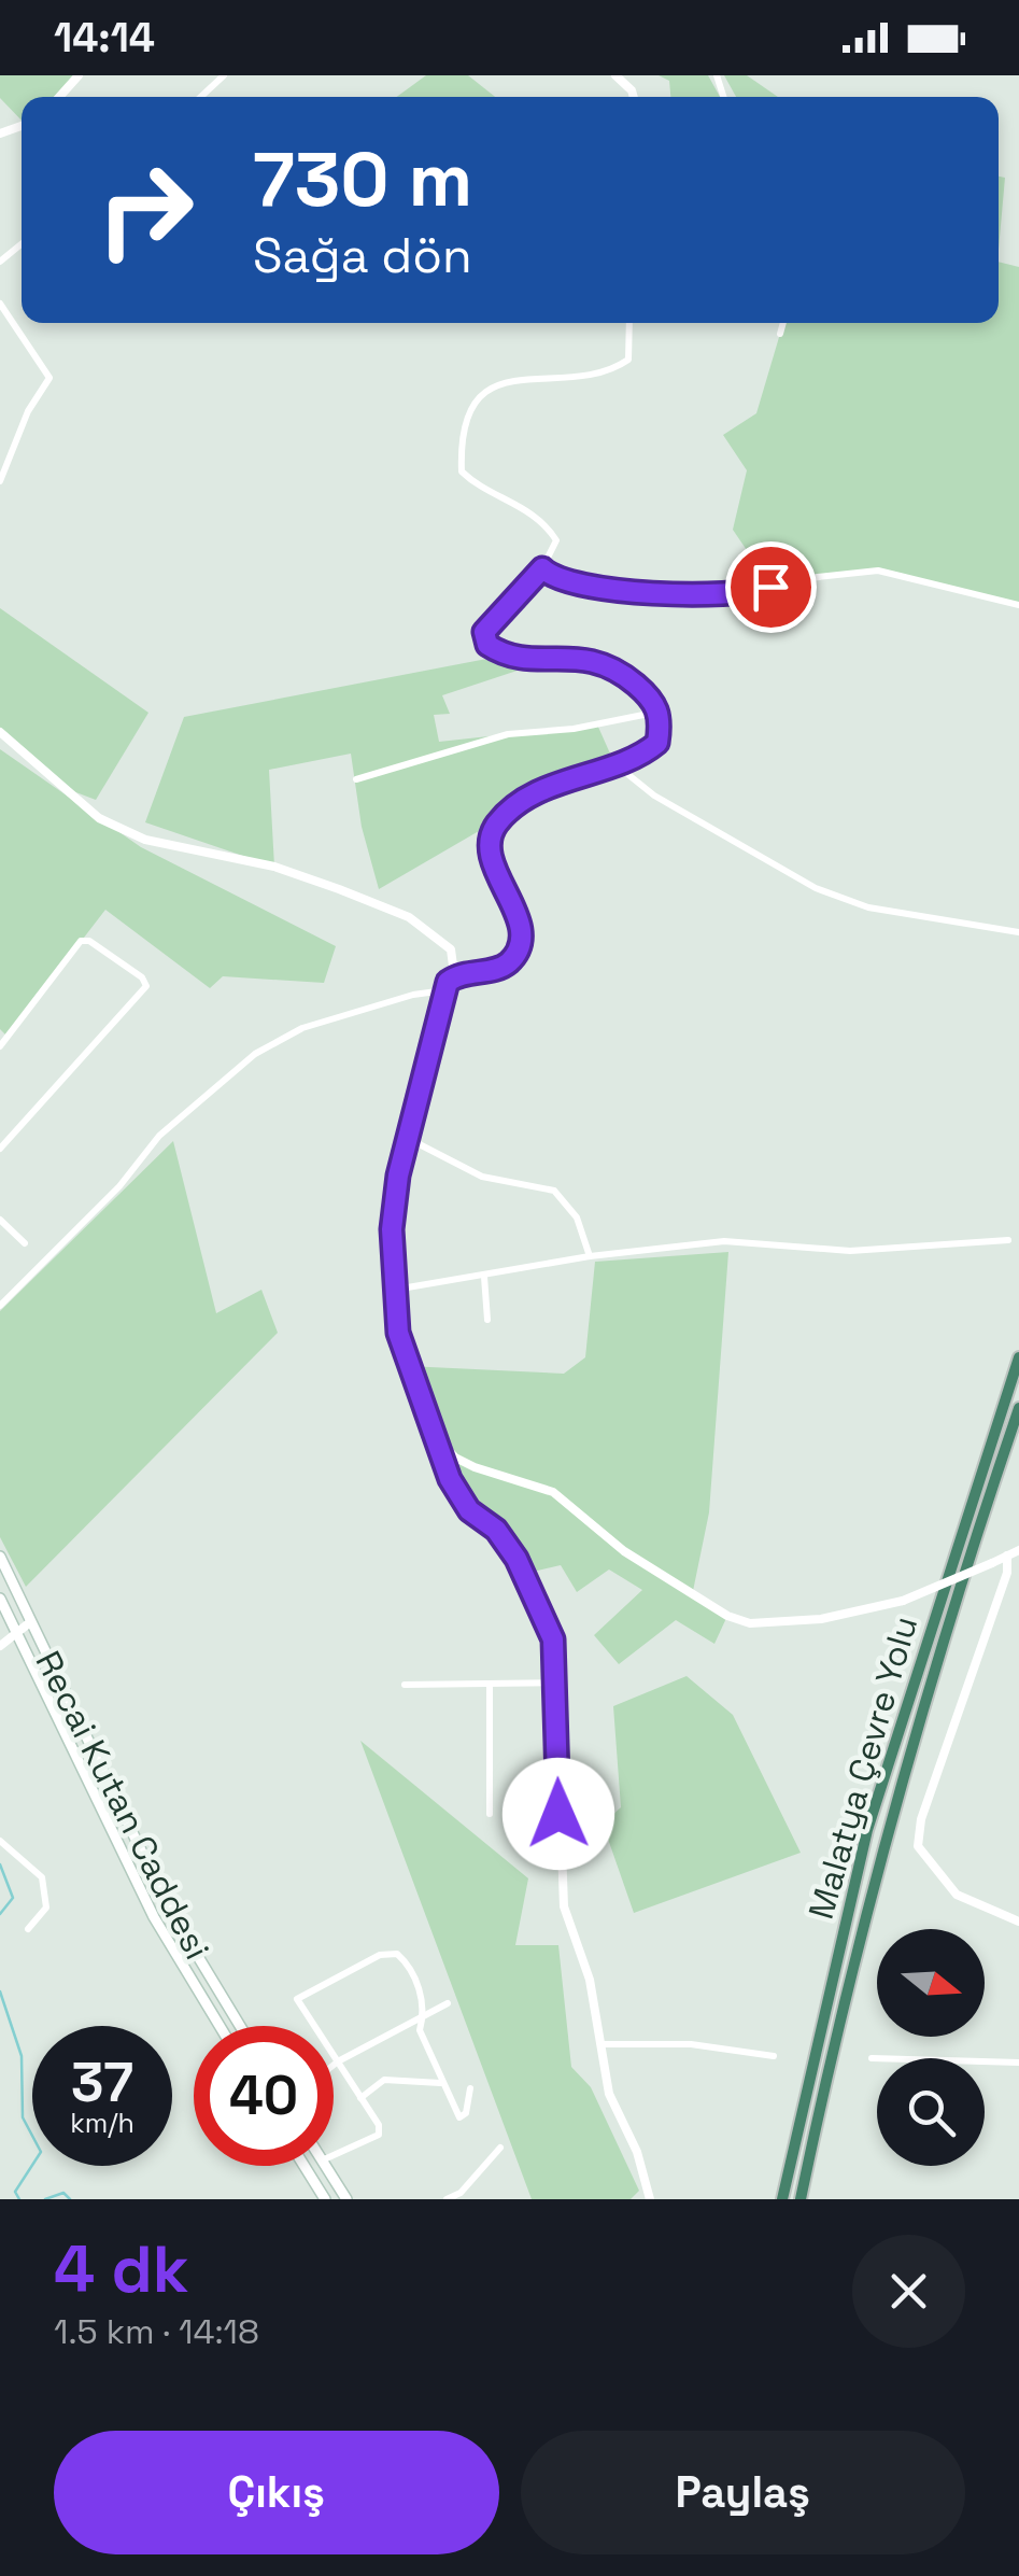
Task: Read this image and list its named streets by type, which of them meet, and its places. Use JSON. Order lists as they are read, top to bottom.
{
  "streets": {
    "highway": ["Malatya Çevre Yolu"],
    "main road": ["Recai Kutan Caddesi"]
  },
  "north": "right",
  "page": {
    "status": "14:14",
    "turn": ["730 m", "Sağa dön"],
    "speed": "37 km/h",
    "limit": "40",
    "heading": ["4 dk", "1.5 km · 14:18"],
    "buttons": ["Çıkış", "Paylaş"]
  }
}
